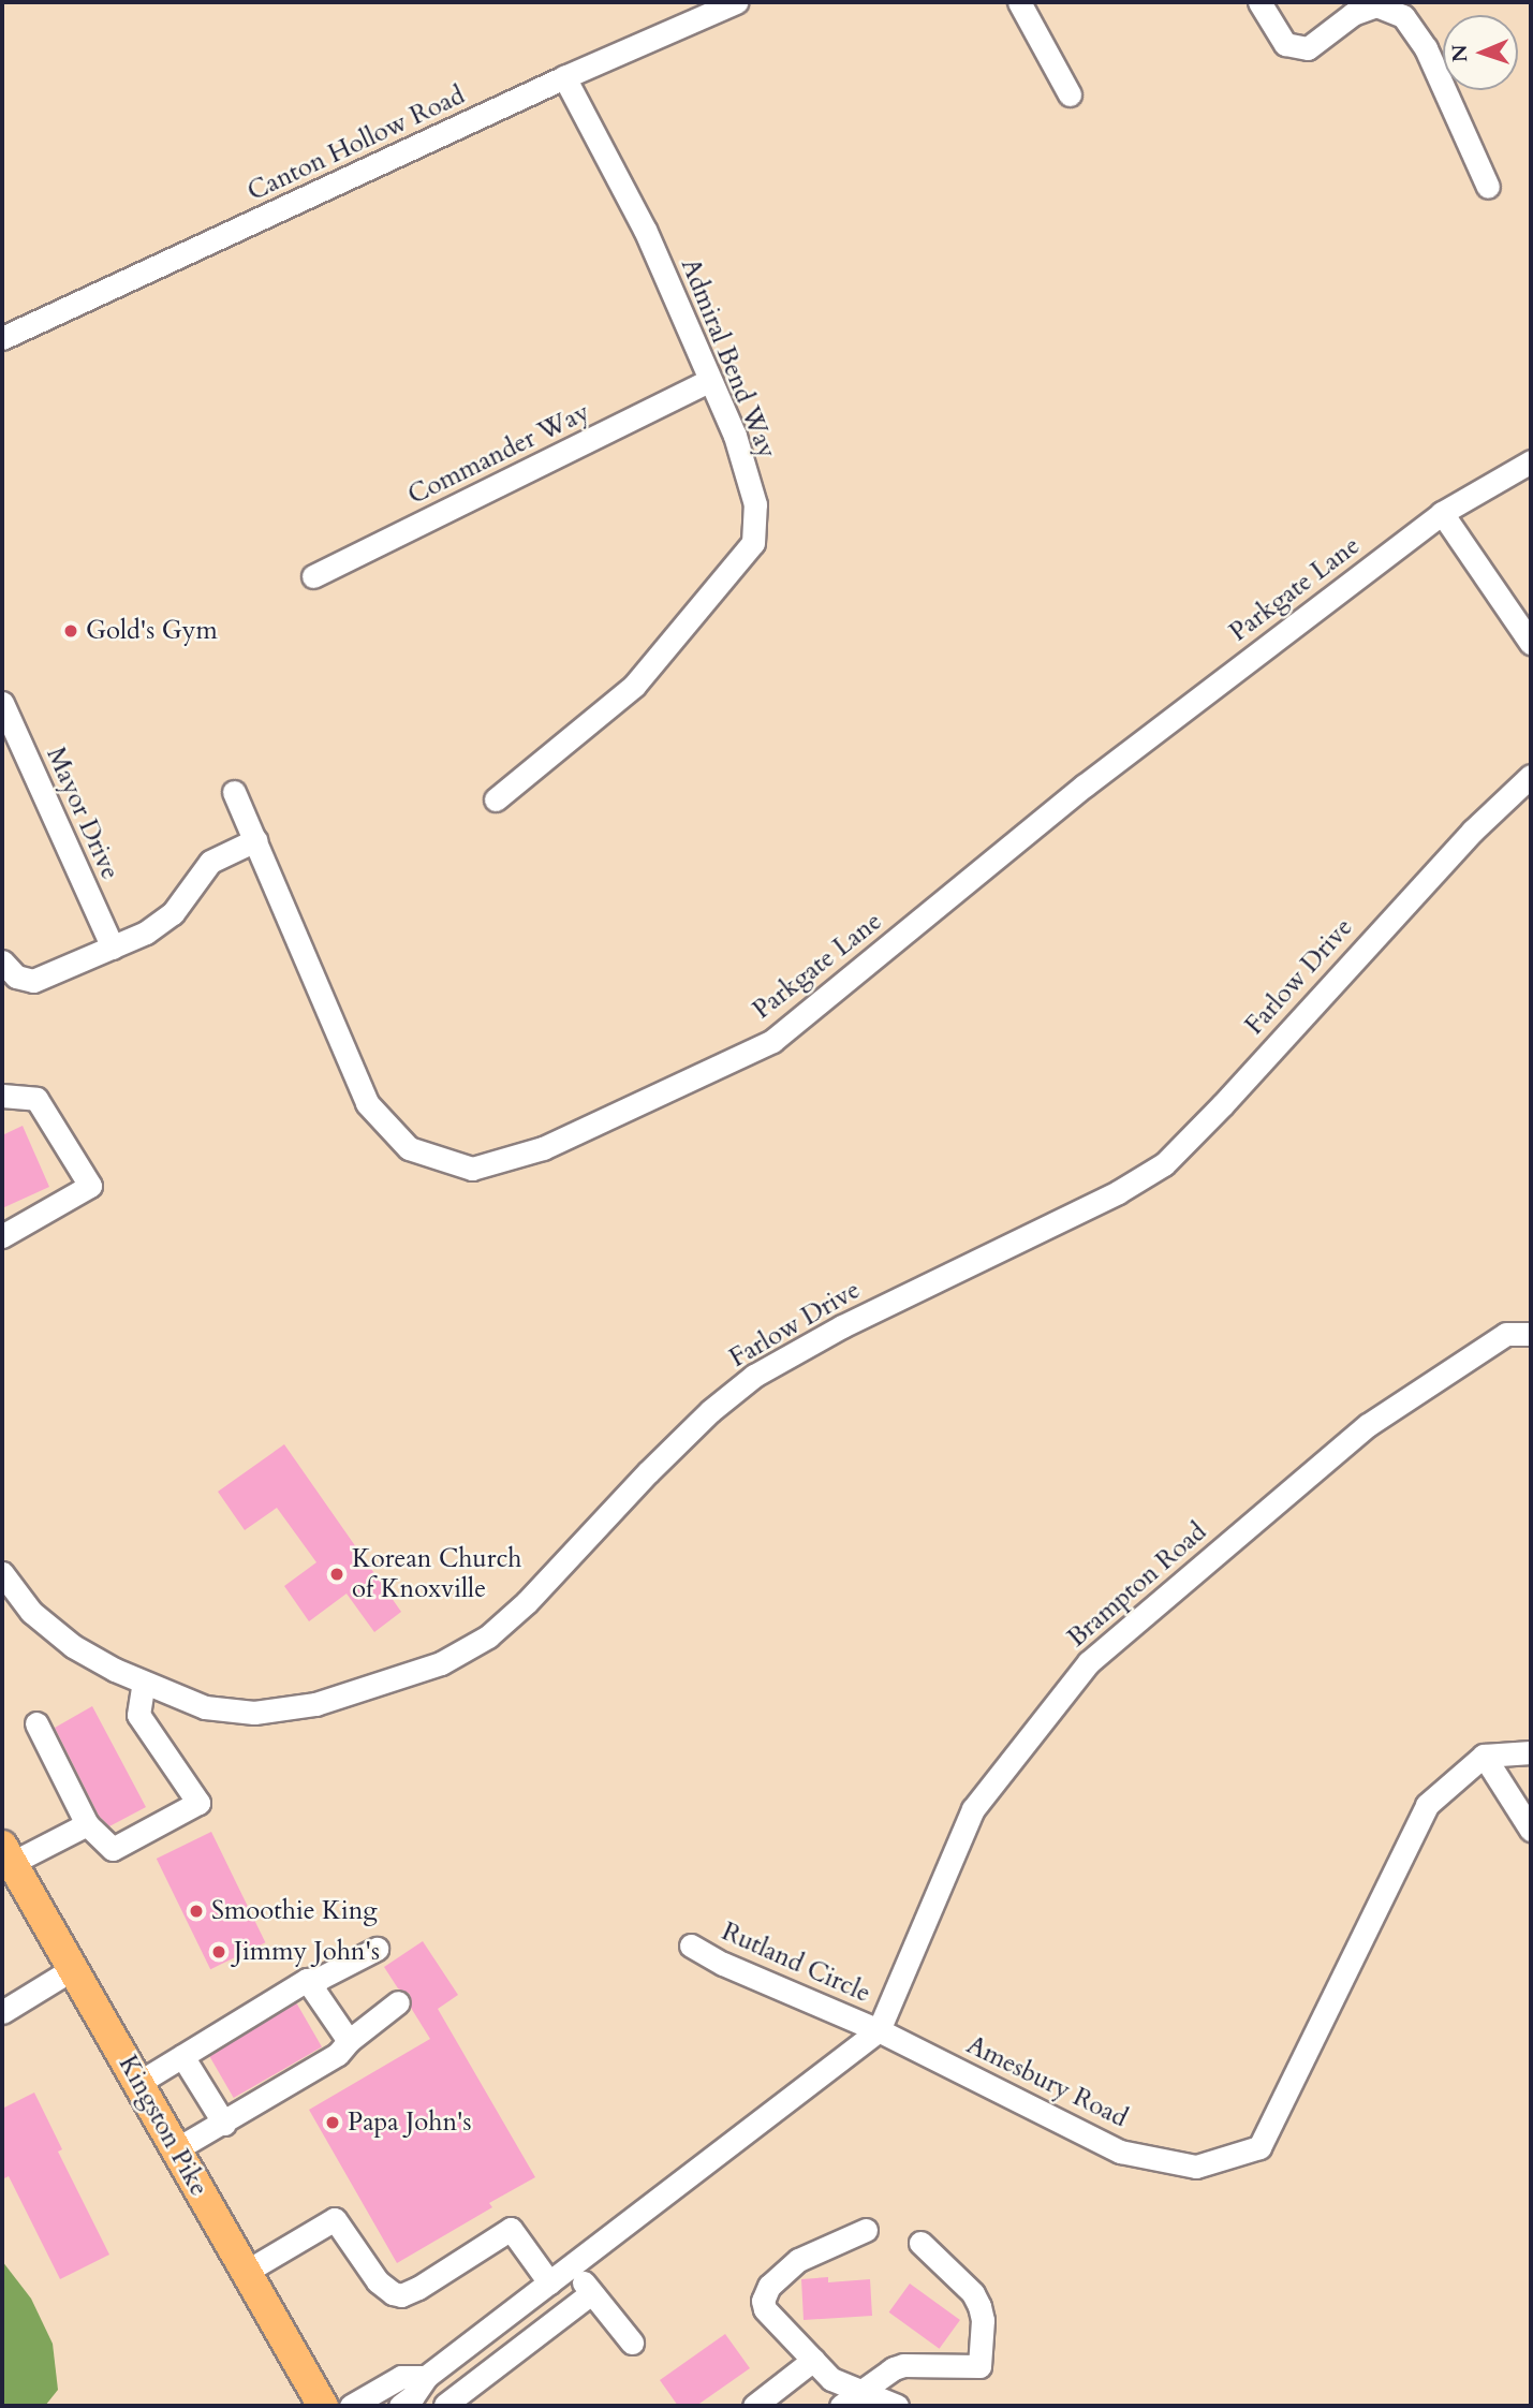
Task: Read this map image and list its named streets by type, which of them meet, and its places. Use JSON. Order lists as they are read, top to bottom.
{
  "streets": {
    "main road": ["Kingston Pike"],
    "street": [
      "Canton Hollow Road",
      "Admiral Bend Way",
      "Commander Way",
      "Parkgate Lane",
      "Mayor Drive",
      "Farlow Drive",
      "Brampton Road",
      "Rutland Circle",
      "Amesbury Road"
    ]
  },
  "crossings": [
    ["Canton Hollow Road", "Admiral Bend Way"],
    ["Admiral Bend Way", "Commander Way"],
    ["Brampton Road", "Rutland Circle"],
    ["Brampton Road", "Amesbury Road"],
    ["Rutland Circle", "Amesbury Road"]
  ],
  "places": [
    "Gold's Gym",
    "Korean Church of Knoxville",
    "Smoothie King",
    "Jimmy John's",
    "Papa John's"
  ],
  "north": "left"
}
